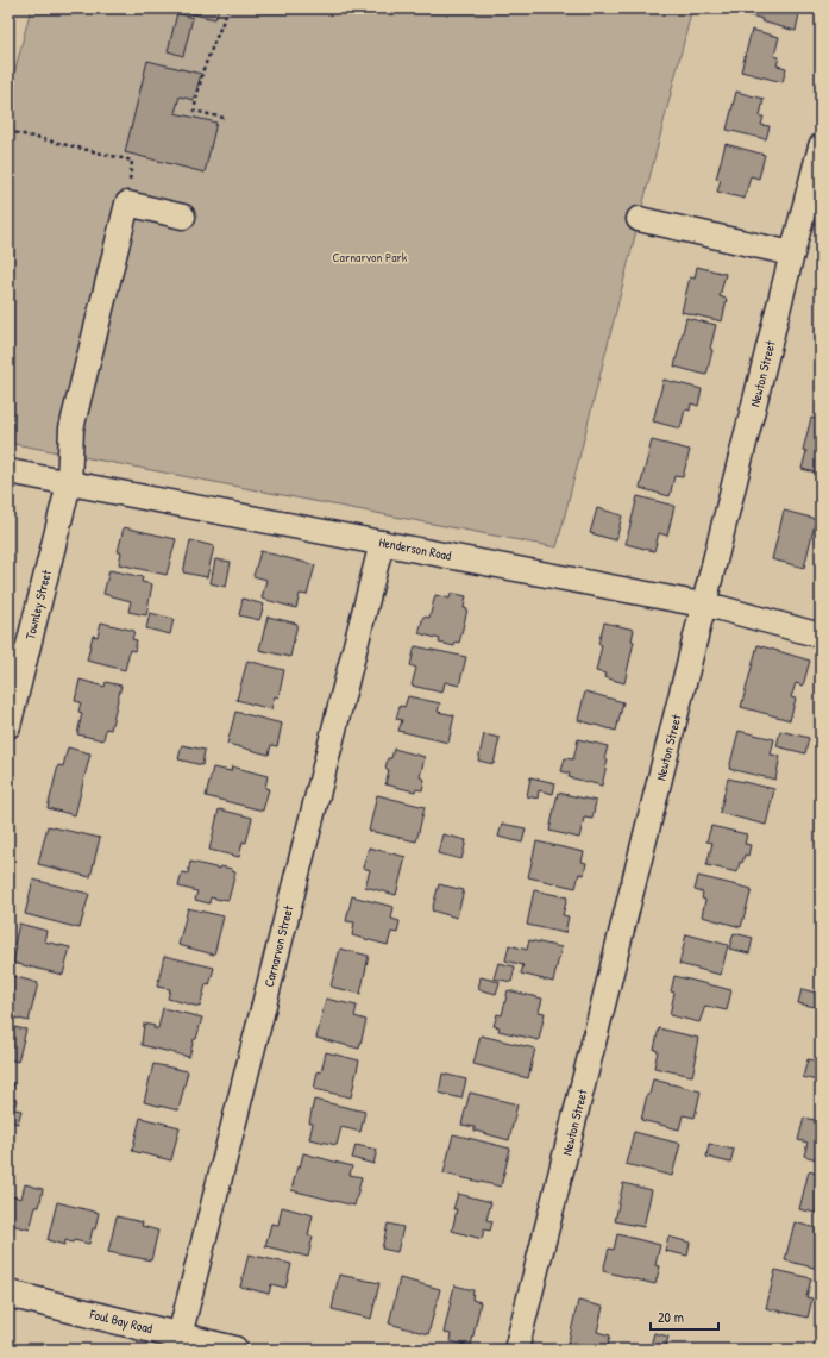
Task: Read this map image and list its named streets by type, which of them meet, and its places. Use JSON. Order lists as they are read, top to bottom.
{
  "streets": {
    "main road": ["Foul Bay Road"],
    "street": [
      "Newton Street",
      "Henderson Road",
      "Townley Street",
      "Carnarvon Street"
    ]
  },
  "crossings": [
    ["Newton Street", "Henderson Road"],
    ["Henderson Road", "Townley Street"],
    ["Henderson Road", "Carnarvon Street"],
    ["Carnarvon Street", "Foul Bay Road"]
  ],
  "parks": ["Carnarvon Park"],
  "scale_bar": "20 m"
}
